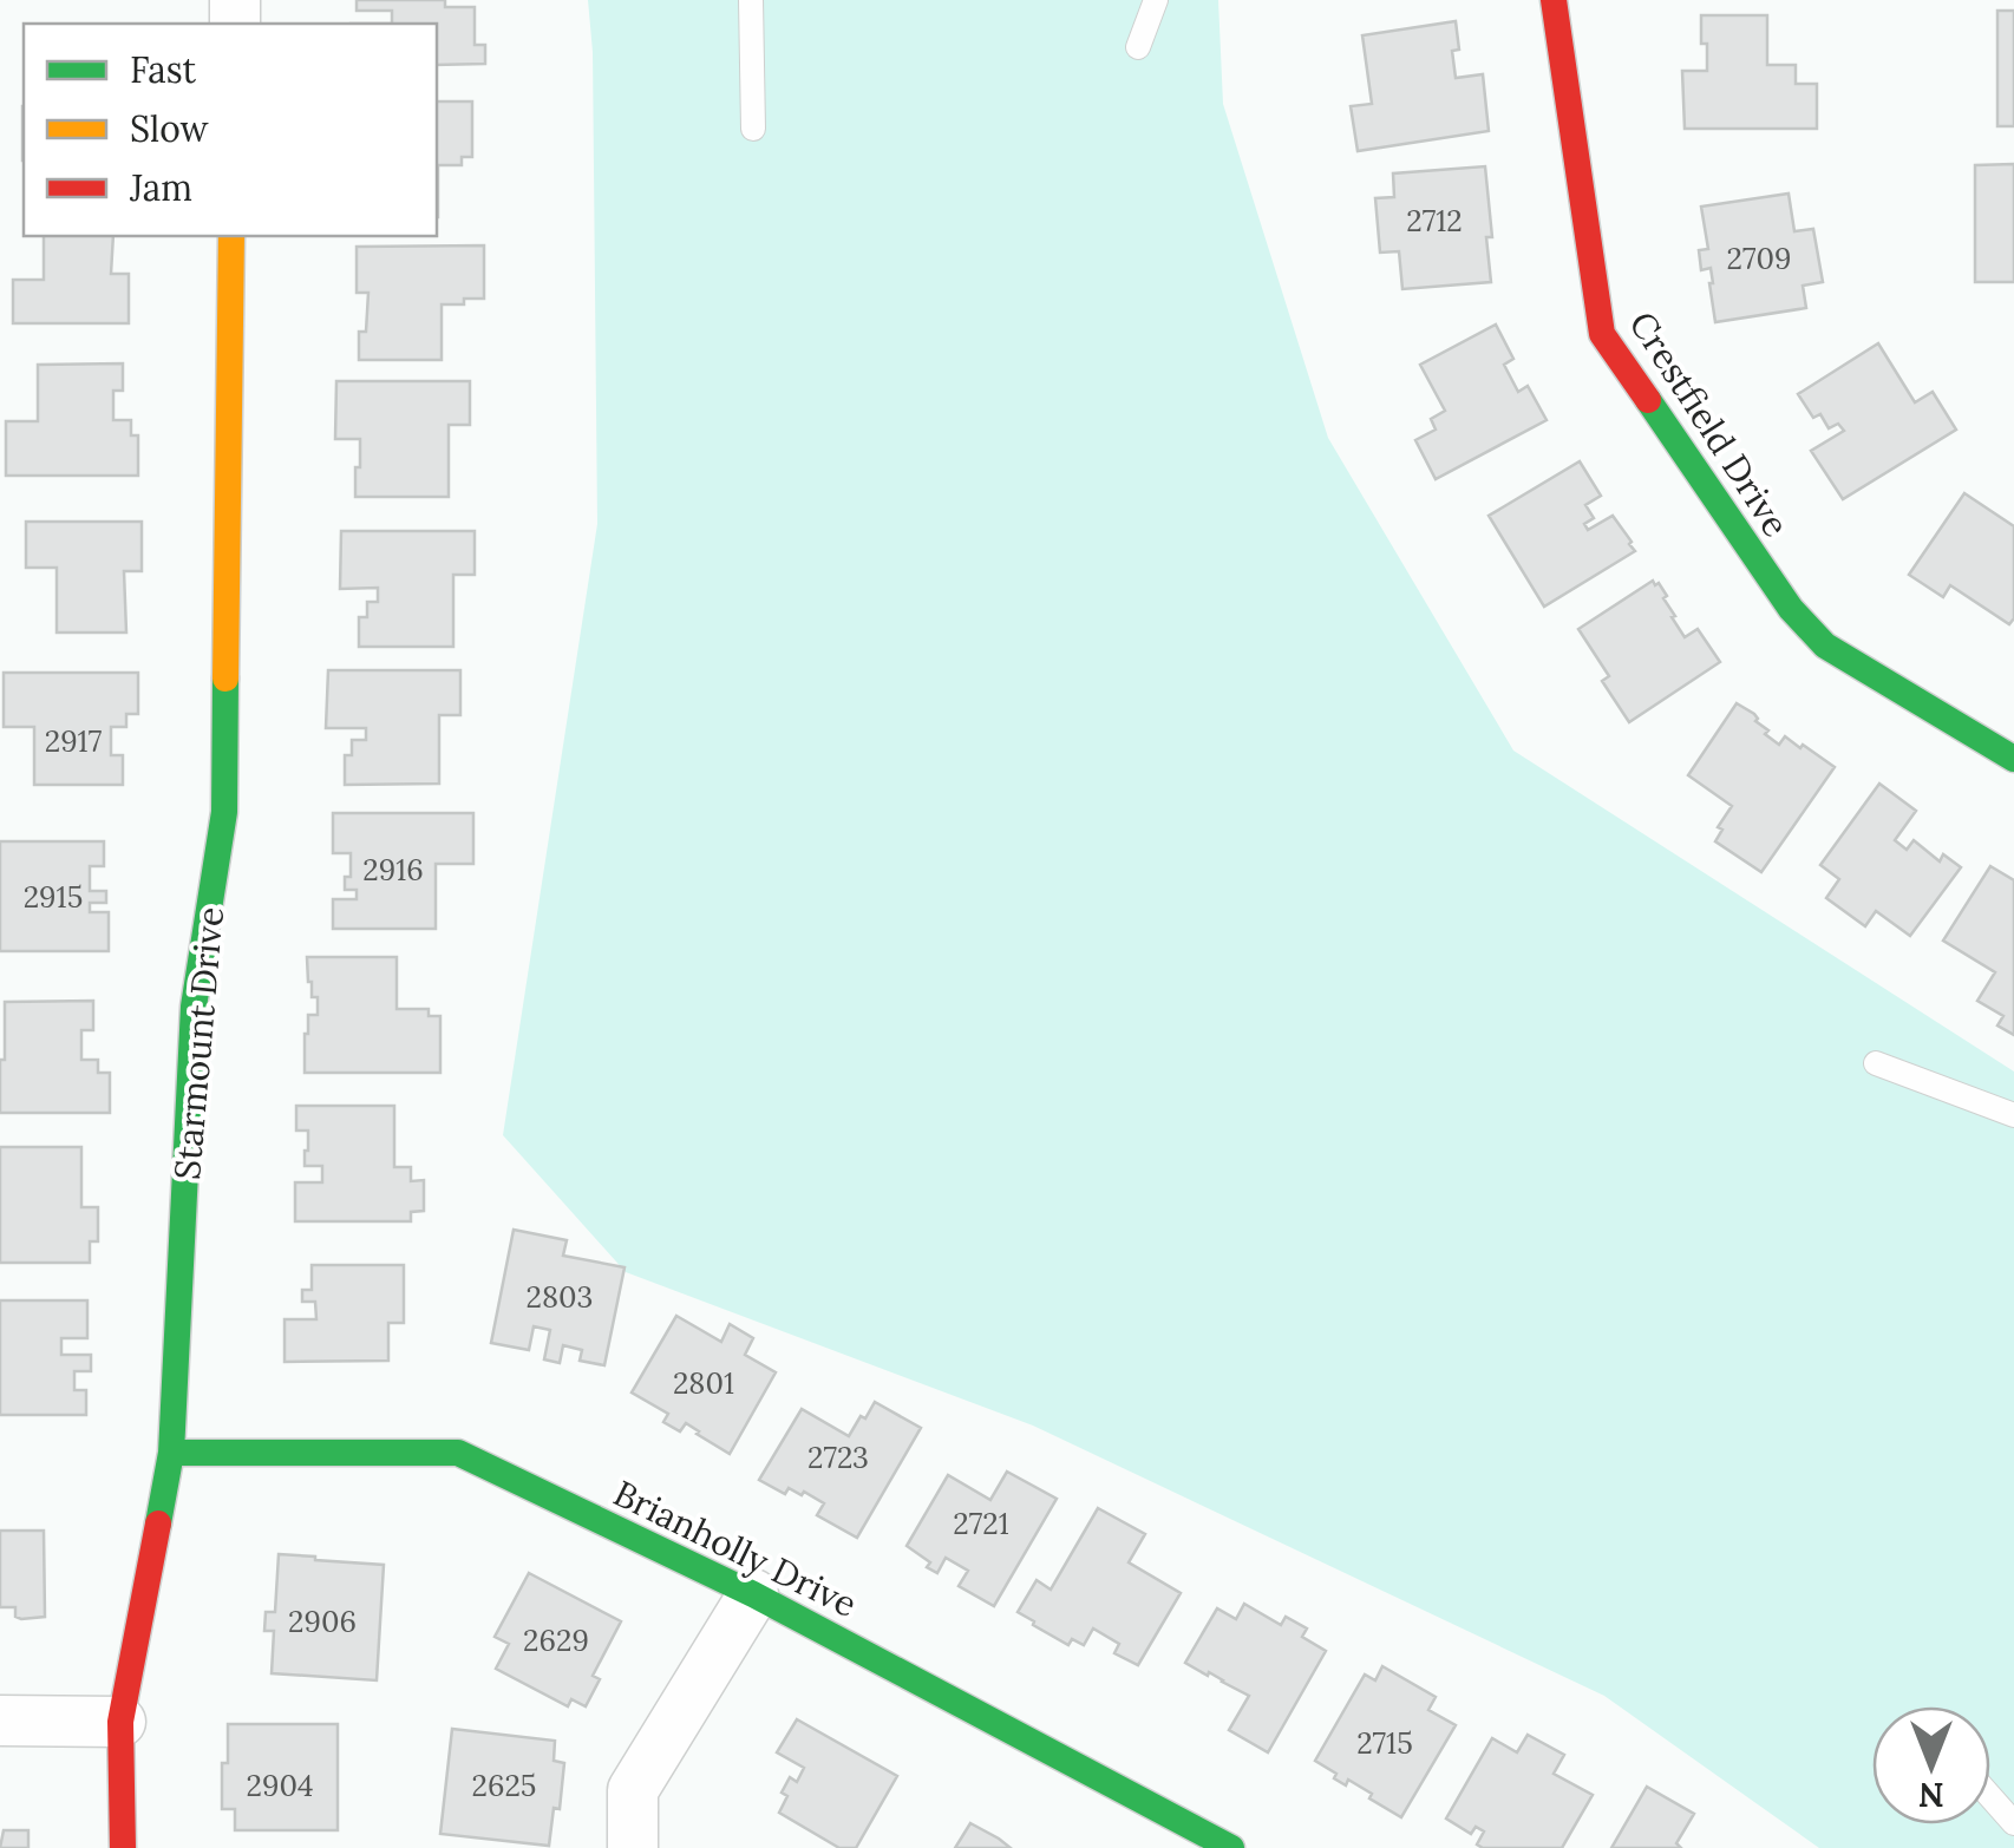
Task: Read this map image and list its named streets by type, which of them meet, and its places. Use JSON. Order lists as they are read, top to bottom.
{
  "streets": {
    "street": ["Crestfield Drive", "Starmount Drive", "Brianholly Drive"]
  },
  "crossings": [
    ["Starmount Drive", "Brianholly Drive"]
  ],
  "house_numbers": [
    "2712",
    "2709",
    "2917",
    "2916",
    "2915",
    "2803",
    "2801",
    "2723",
    "2721",
    "2906",
    "2629",
    "2715",
    "2904",
    "2625"
  ],
  "legend": ["Fast", "Slow", "Jam"],
  "north": "bottom"
}
